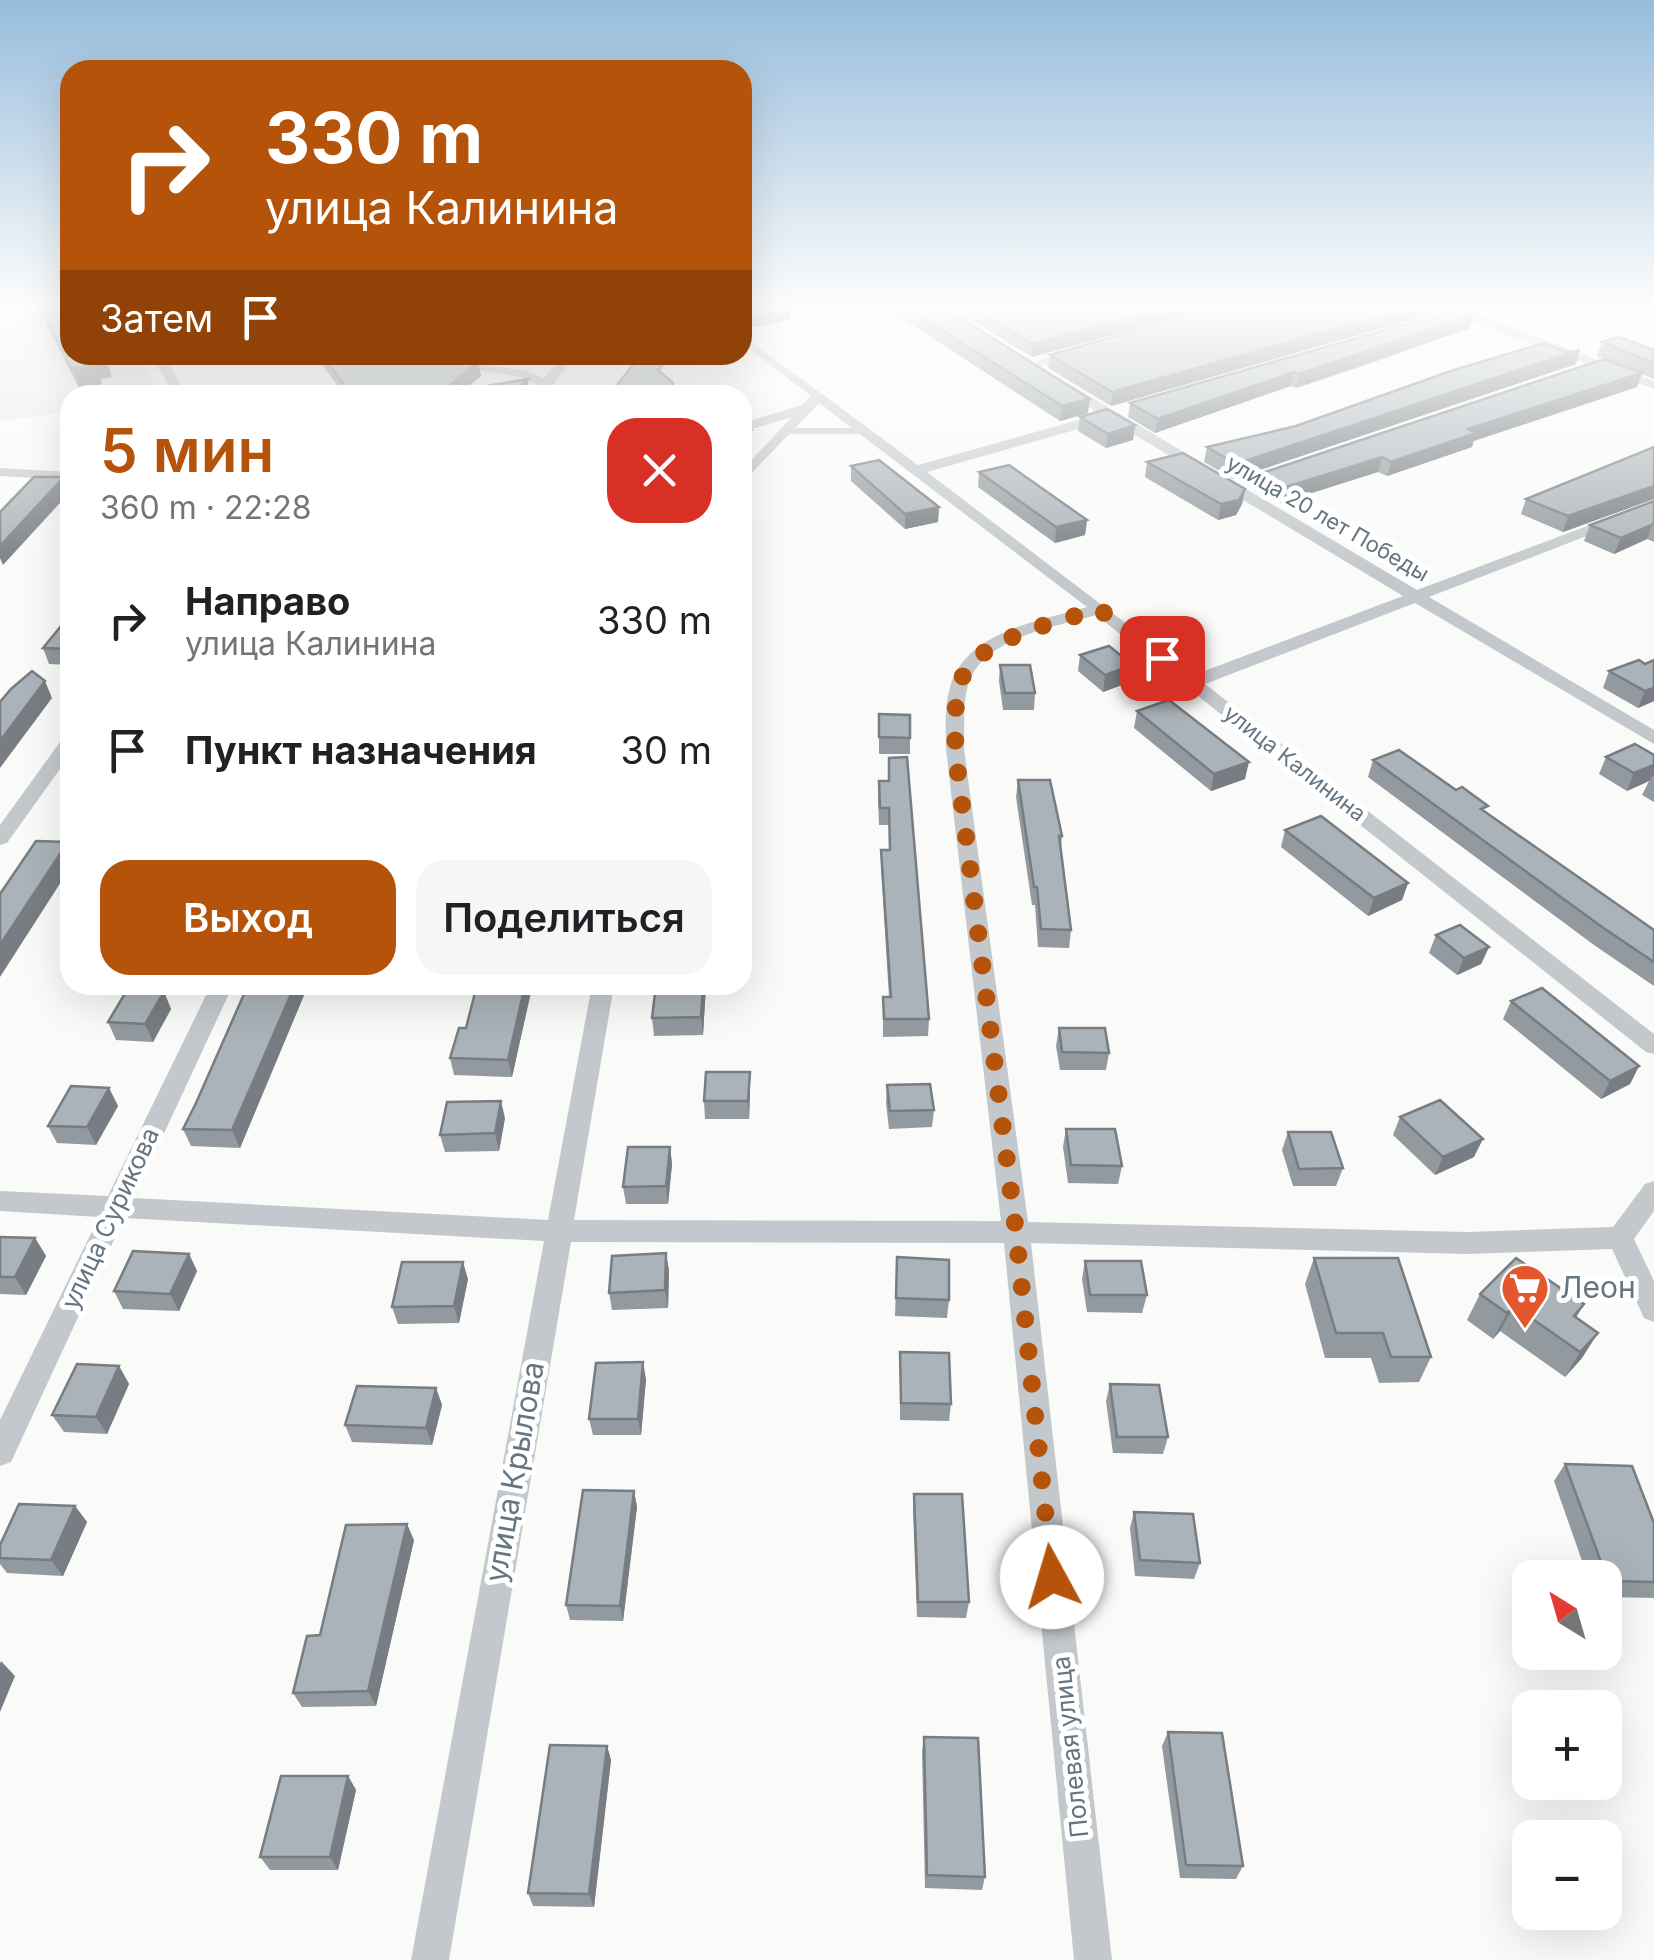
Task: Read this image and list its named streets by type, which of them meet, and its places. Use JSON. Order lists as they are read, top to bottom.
{
  "streets": {
    "street": [
      "улица 20 лет Победы",
      "улица Калинина",
      "улица Сурикова",
      "улица Крылова",
      "Полевая улица"
    ]
  },
  "crossings": [
    ["улица Калинина", "Полевая улица"]
  ],
  "places": {
    "supermarket": ["Леон"]
  },
  "north": "top left",
  "page": {
    "turn": ["330 m", "улица Калинина"],
    "then": "Затем",
    "heading": ["5 мин", "360 m · 22:28"],
    "list": [
      {
        "name": "Направо",
        "note": "улица Калинина",
        "value": "330 m"
      },
      {
        "name": "Пункт назначения",
        "value": "30 m"
      }
    ],
    "buttons": ["Выход", "Поделиться"],
    "map_buttons": ["+", "−"]
  }
}
